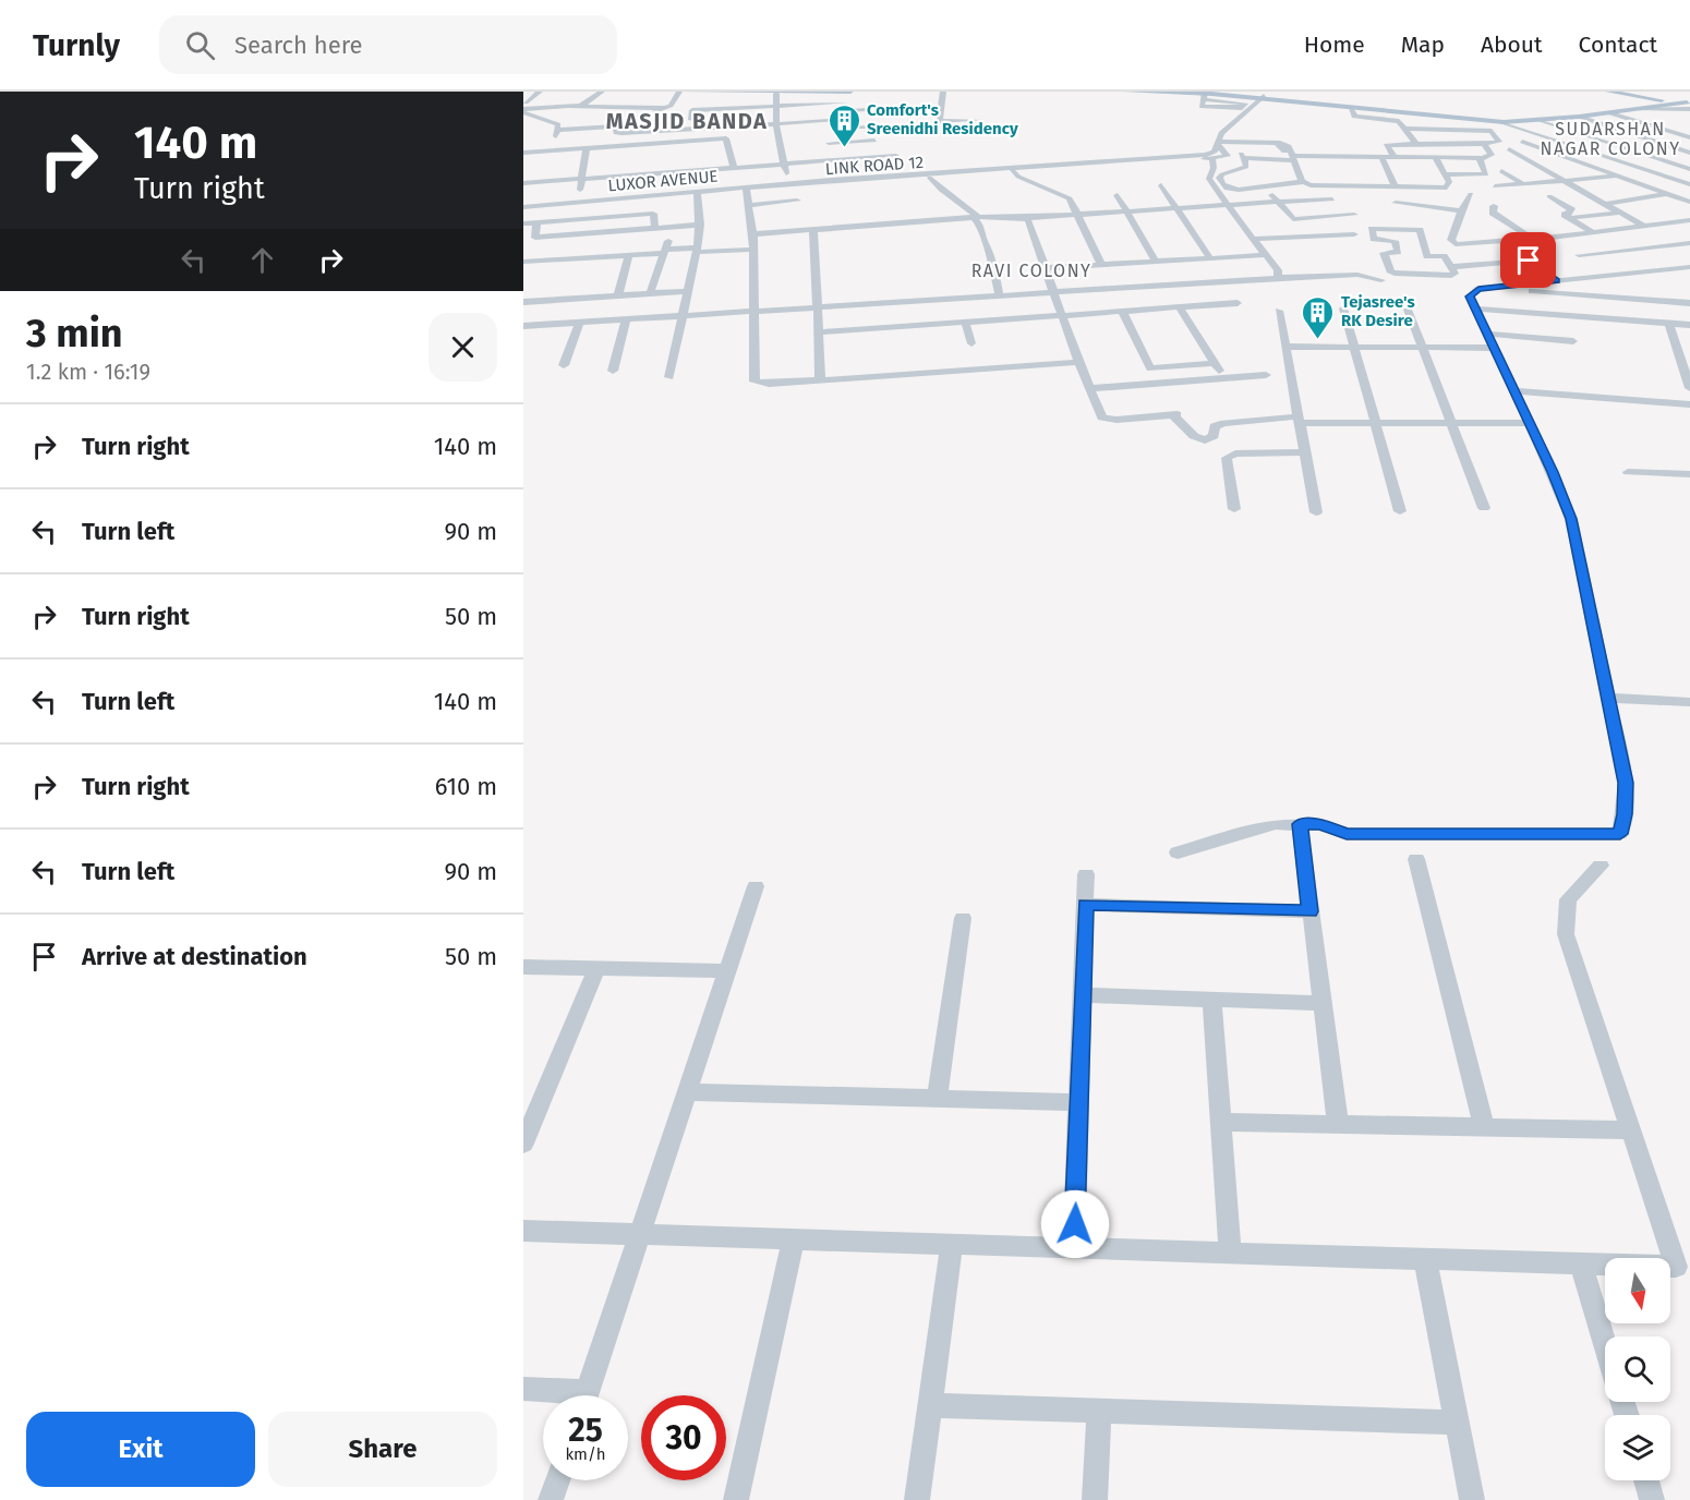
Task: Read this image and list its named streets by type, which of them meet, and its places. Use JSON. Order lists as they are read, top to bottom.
{
  "streets": {
    "street": ["LINK ROAD 12", "LUXOR AVENUE"]
  },
  "crossings": [
    ["LINK ROAD 12", "LUXOR AVENUE"]
  ],
  "districts": ["MASJID BANDA", "SUDARSHAN NAGAR COLONY", "RAVI COLONY"],
  "places": {
    "building": ["Comfort's Sreenidhi Residency", "Tejasree's RK Desire"]
  },
  "north": "bottom",
  "page": {
    "header": "Turnly",
    "search": "Search here",
    "nav": [
      "Home",
      "Map",
      "About",
      "Contact"
    ],
    "turn": ["140 m", "Turn right"],
    "heading": ["3 min", "1.2 km · 16:19"],
    "list": [
      {
        "name": "Turn right",
        "value": "140 m"
      },
      {
        "name": "Turn left",
        "value": "90 m"
      },
      {
        "name": "Turn right",
        "value": "50 m"
      },
      {
        "name": "Turn left",
        "value": "140 m"
      },
      {
        "name": "Turn right",
        "value": "610 m"
      },
      {
        "name": "Turn left",
        "value": "90 m"
      },
      {
        "name": "Arrive at destination",
        "value": "50 m"
      }
    ],
    "speed": "25 km/h",
    "limit": "30",
    "buttons": ["Exit", "Share"]
  }
}
